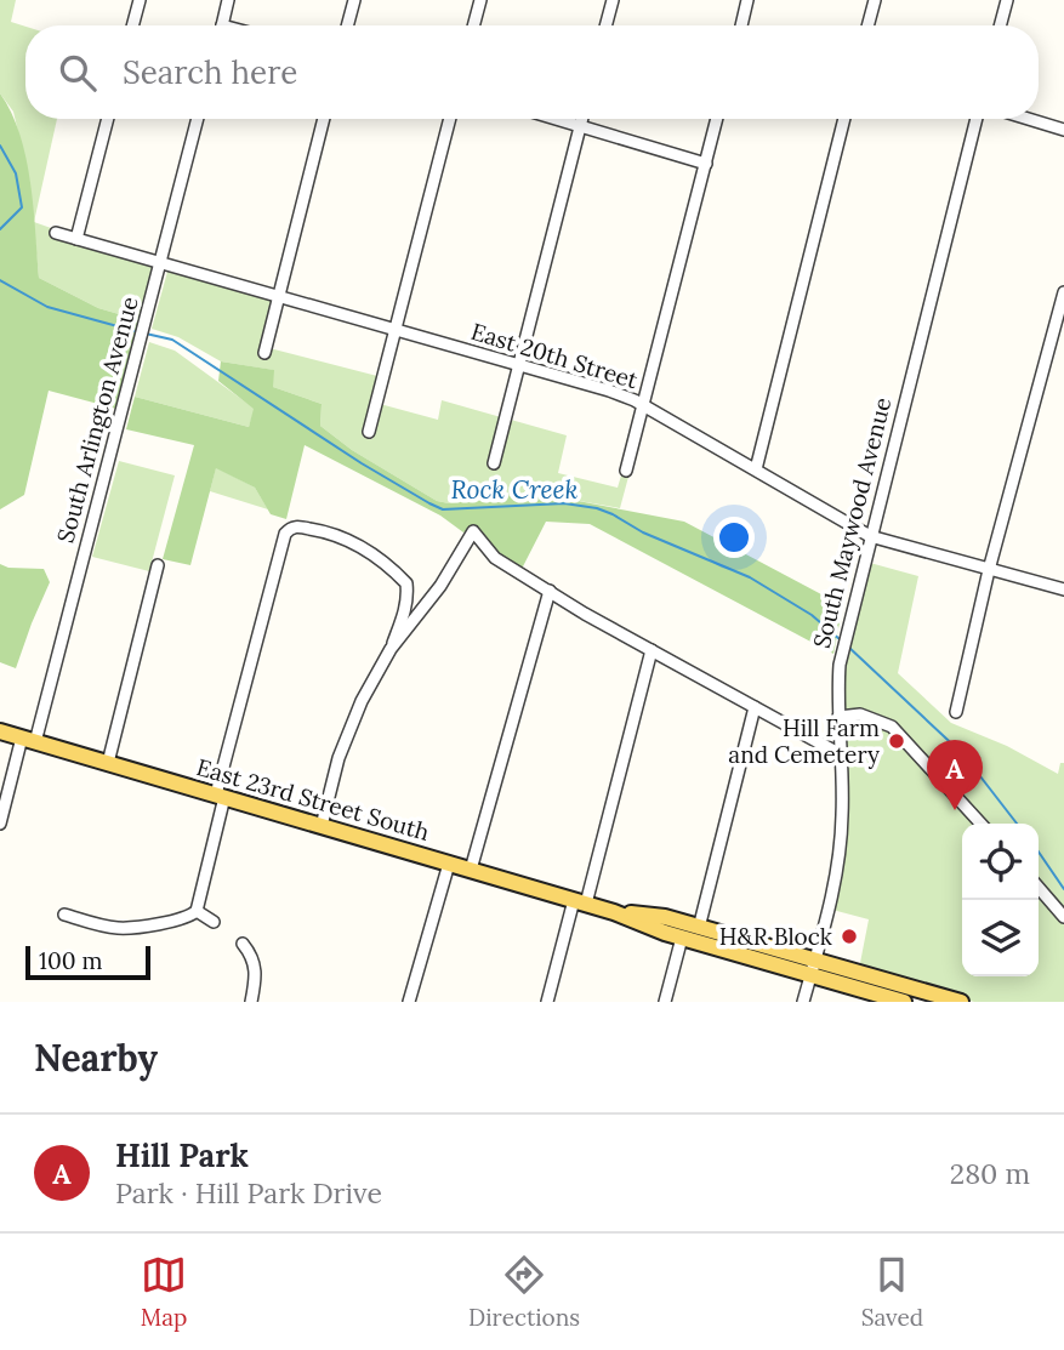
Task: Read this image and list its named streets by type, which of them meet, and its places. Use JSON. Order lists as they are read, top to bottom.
{
  "streets": {
    "main road": ["East 23rd Street South"],
    "street": ["East 20th Street", "South Arlington Avenue", "South Maywood Avenue"]
  },
  "crossings": [
    ["East 20th Street", "South Arlington Avenue"],
    ["East 20th Street", "South Maywood Avenue"],
    ["South Arlington Avenue", "East 23rd Street South"],
    ["South Maywood Avenue", "East 23rd Street South"]
  ],
  "water": ["Rock Creek"],
  "places": ["Hill Farm and Cemetery", "H&R Block"],
  "scale_bar": "100 m",
  "page": {
    "search": "Search here",
    "pins": "A",
    "scale": "100 m",
    "heading": "Nearby",
    "list": [
      {
        "mark": "A",
        "name": "Hill Park",
        "note": "Park · Hill Park Drive",
        "value": "280 m"
      }
    ],
    "nav": ["Map", "Directions", "Saved"]
  }
}
